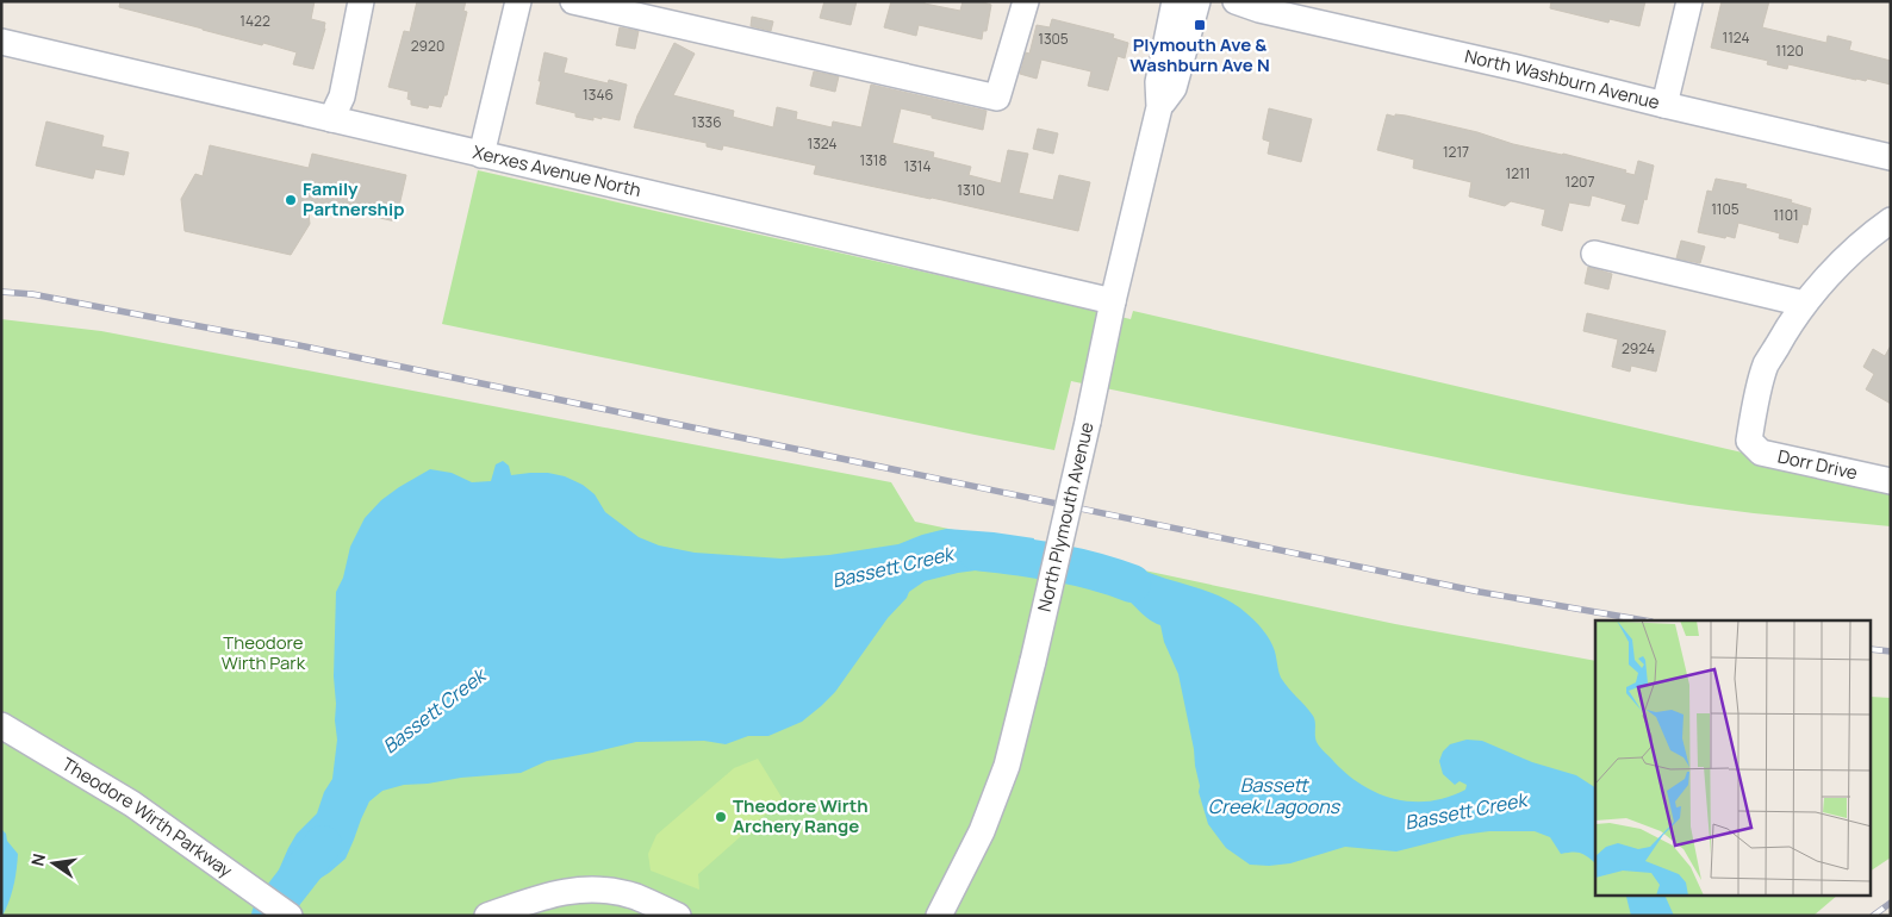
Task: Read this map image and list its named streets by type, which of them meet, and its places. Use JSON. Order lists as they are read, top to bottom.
{
  "streets": {
    "street": [
      "North Washburn Avenue",
      "Xerxes Avenue North",
      "Dorr Drive",
      "North Plymouth Avenue",
      "Theodore Wirth Parkway"
    ]
  },
  "crossings": [
    ["Xerxes Avenue North", "North Plymouth Avenue"]
  ],
  "water": ["Bassett Creek", "Bassett Creek Lagoons"],
  "parks": ["Theodore Wirth Park"],
  "places": {
    "transit": ["Plymouth Ave & Washburn Ave N"],
    "other": ["Family Partnership", "Theodore Wirth Archery Range"]
  },
  "house_numbers": [
    "1422",
    "1124",
    "1305",
    "2920",
    "1120",
    "1346",
    "1336",
    "1324",
    "1217",
    "1318",
    "1314",
    "1211",
    "1207",
    "1310",
    "1105",
    "1101",
    "2924"
  ],
  "north": "left"
}
